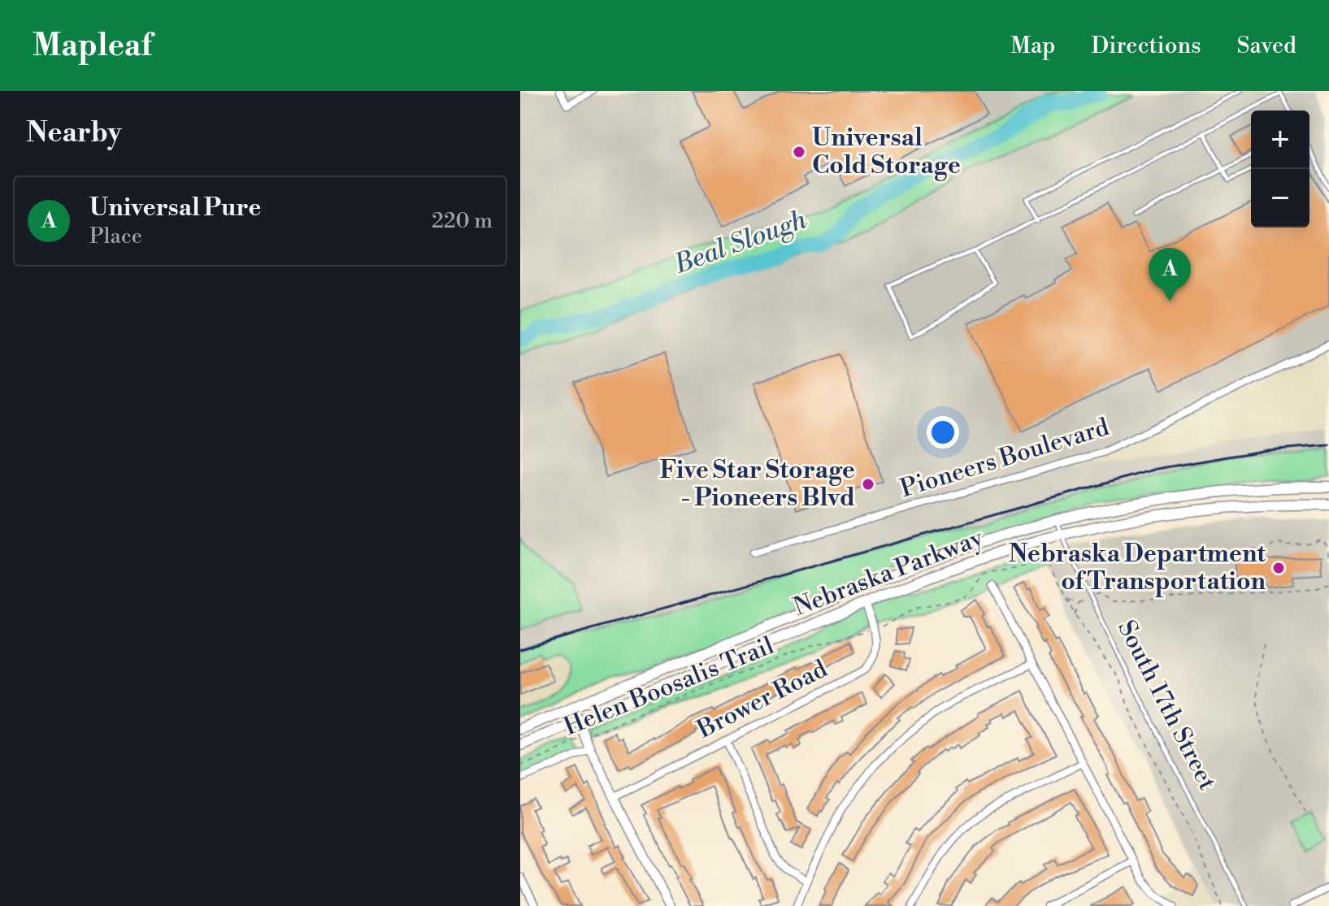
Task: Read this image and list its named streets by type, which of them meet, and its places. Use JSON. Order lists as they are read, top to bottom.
{
  "streets": {
    "main road": ["Nebraska Parkway"],
    "street": ["Pioneers Boulevard", "Brower Road"],
    "lane": ["South 17th Street"],
    "path": ["Helen Boosalis Trail"]
  },
  "crossings": [
    ["Nebraska Parkway", "Brower Road"],
    ["Nebraska Parkway", "South 17th Street"],
    ["Helen Boosalis Trail", "Brower Road"]
  ],
  "water": ["Beal Slough"],
  "places": ["Universal Cold Storage", "Five Star Storage - Pioneers Blvd", "Nebraska Department of Transportation"],
  "page": {
    "header": "Mapleaf",
    "nav": ["Map", "Directions", "Saved"],
    "heading": "Nearby",
    "map_buttons": ["+", "−"],
    "list": [
      {
        "mark": "A",
        "name": "Universal Pure",
        "note": "Place",
        "value": "220 m"
      }
    ],
    "pins": "A"
  }
}
